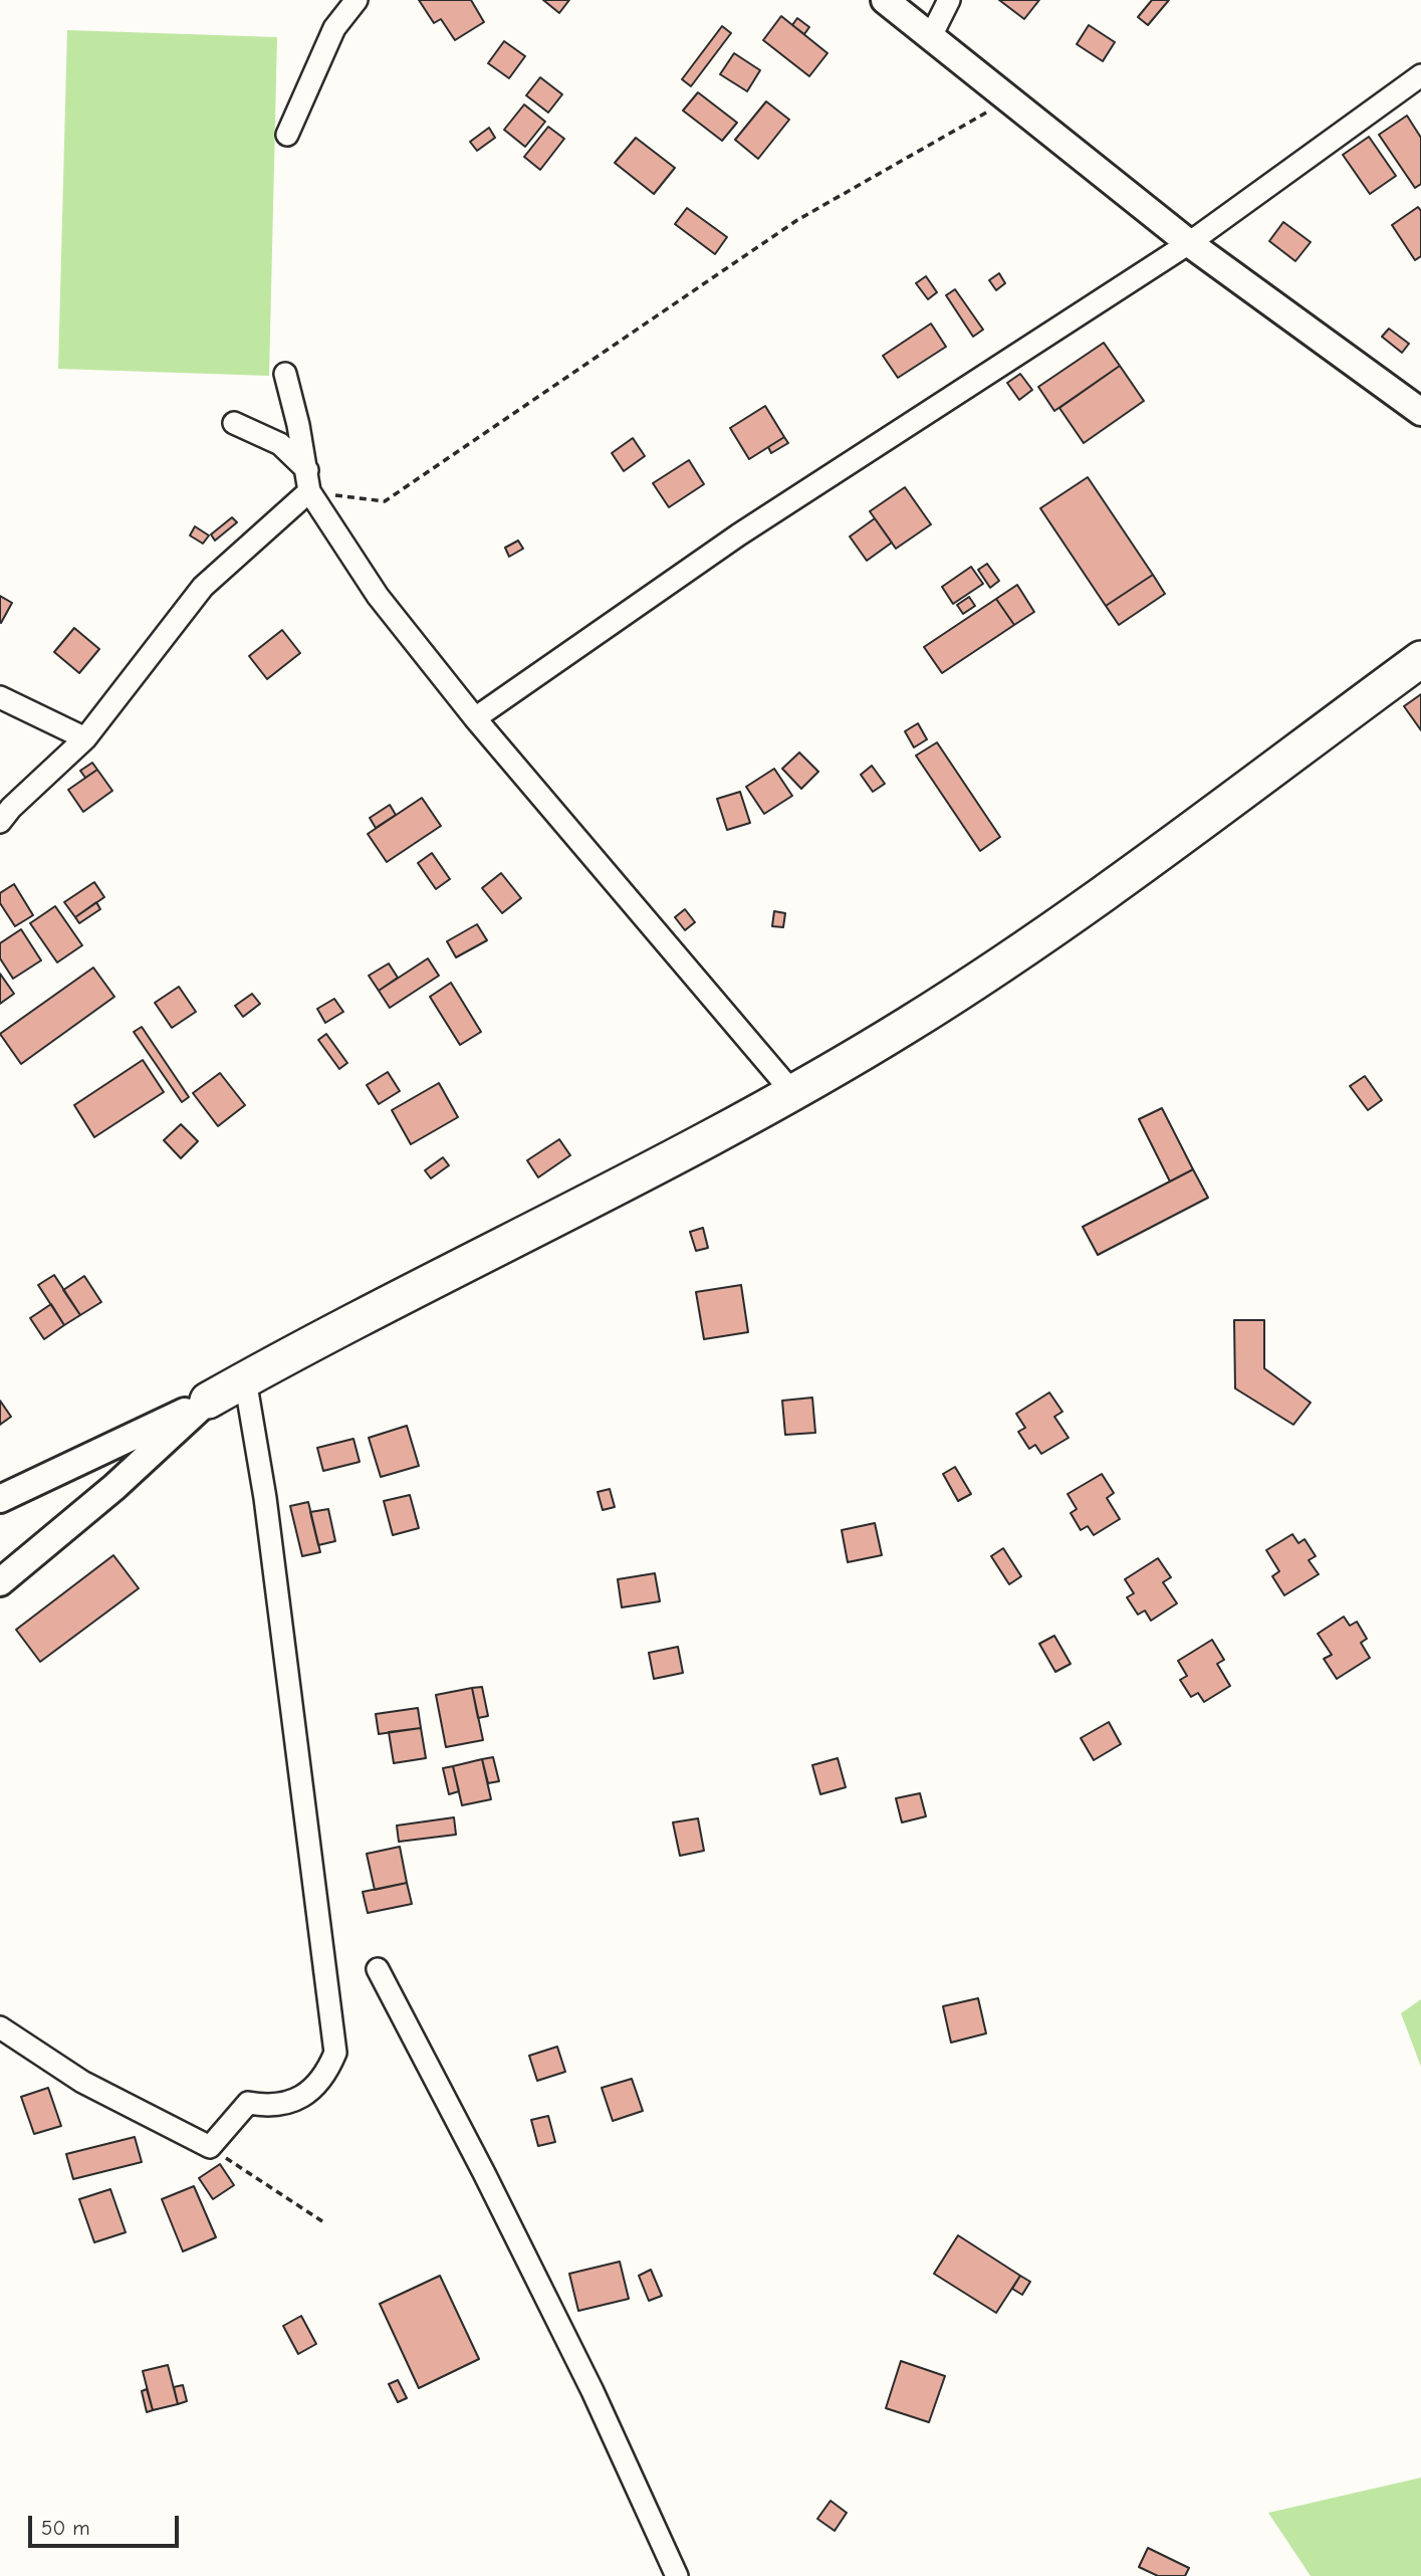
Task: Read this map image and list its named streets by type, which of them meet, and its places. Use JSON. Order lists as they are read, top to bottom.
{
  "scale_bar": "50 m"
}
